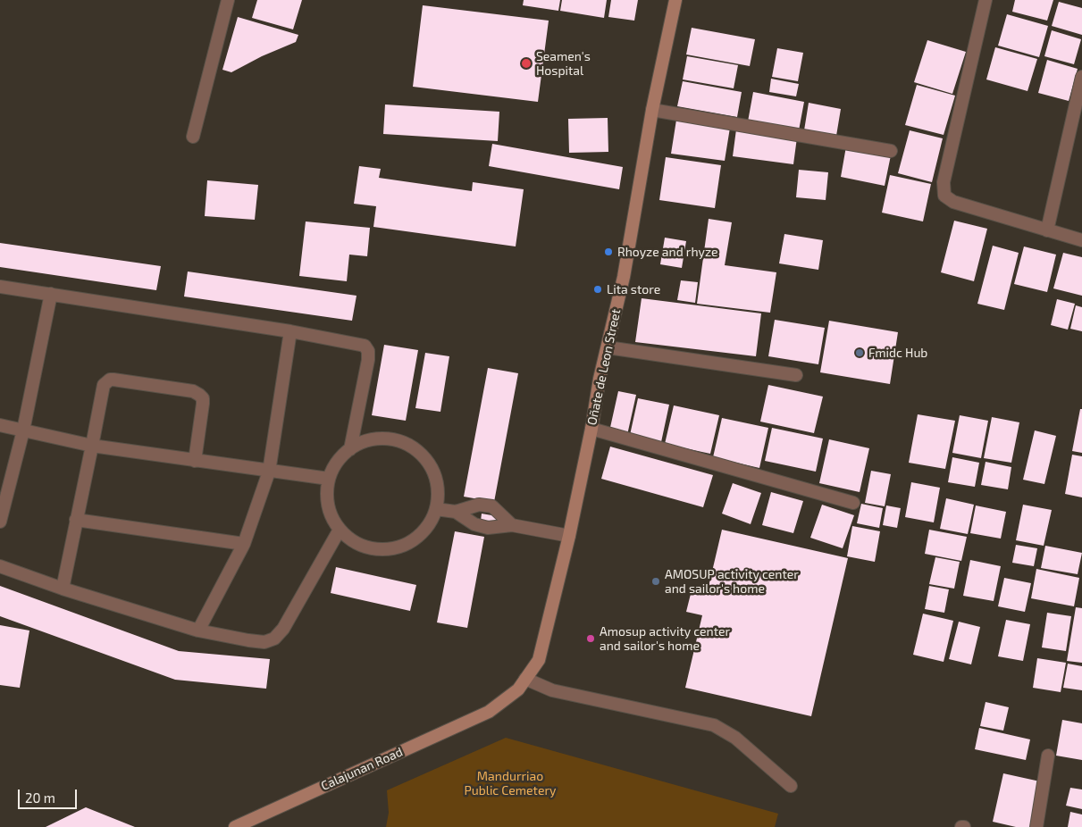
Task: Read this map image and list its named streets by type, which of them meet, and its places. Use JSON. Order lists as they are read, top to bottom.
{
  "streets": {
    "main road": ["Oñate de Leon Street", "Calajunan Road"]
  },
  "crossings": [
    ["Oñate de Leon Street", "Calajunan Road"]
  ],
  "parks": ["Mandurriao Public Cemetery"],
  "places": [
    "Seamen's Hospital",
    "Rhoyze and rhyze",
    "Lita store",
    "Fmidc Hub",
    "AMOSUP activity center and sailor's home",
    "Amosup activity center and sailor's home"
  ],
  "scale_bar": "20 m"
}
